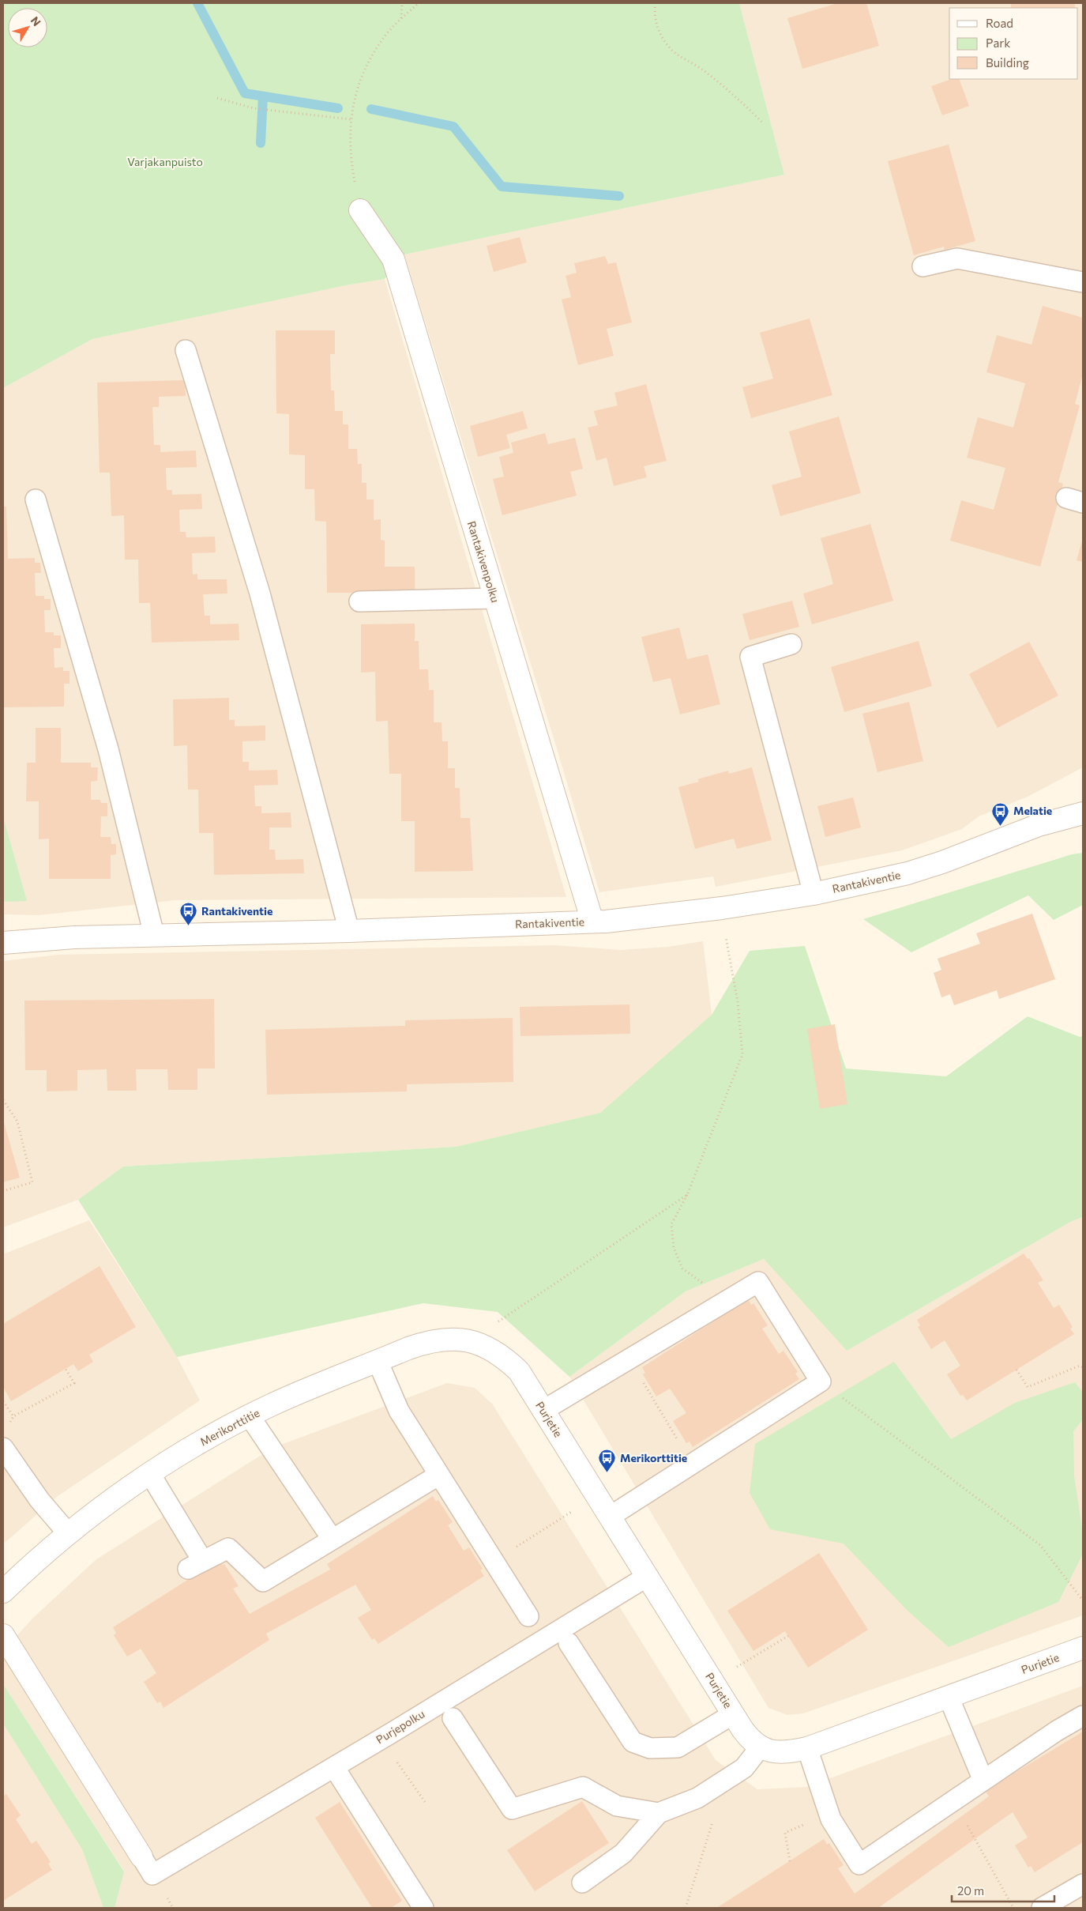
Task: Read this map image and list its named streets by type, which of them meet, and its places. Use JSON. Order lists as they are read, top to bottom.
{
  "streets": {
    "street": [
      "Rantakivenpolku",
      "Rantakiventie",
      "Purjetie",
      "Merikorttitie"
    ],
    "lane": ["Purjepolku"]
  },
  "crossings": [
    ["Rantakivenpolku", "Rantakiventie"],
    ["Purjetie", "Merikorttitie"],
    ["Purjetie", "Purjepolku"]
  ],
  "parks": ["Varjakanpuisto"],
  "places": {
    "bus stop": ["Melatie", "Rantakiventie", "Merikorttitie"]
  },
  "legend": ["Road", "Park", "Building"],
  "scale_bar": "20 m",
  "north": "top right"
}
